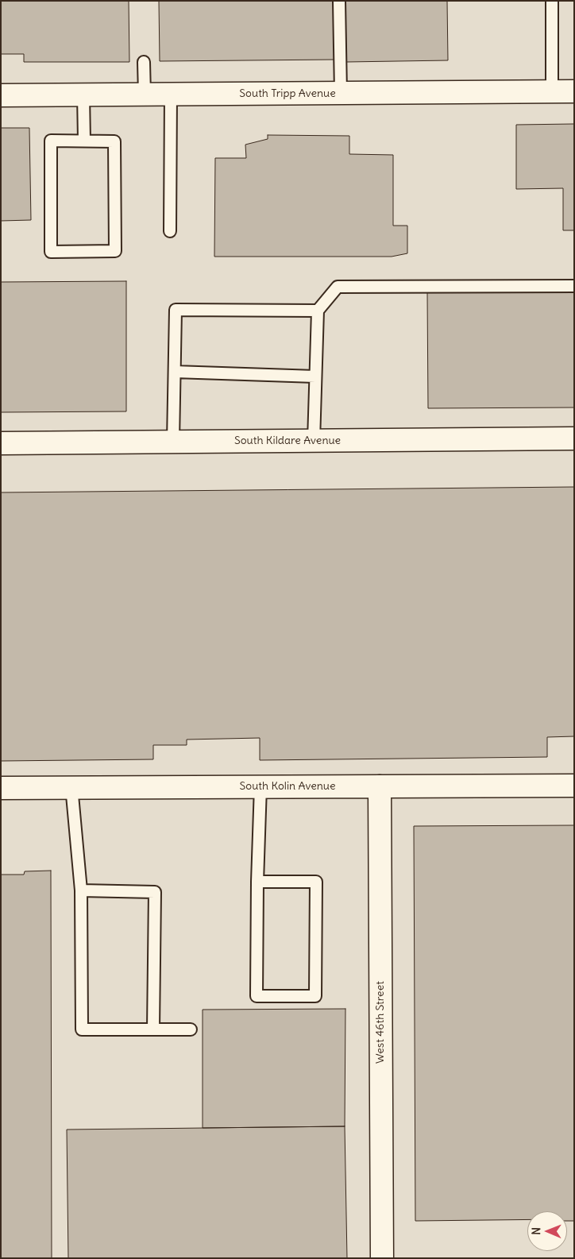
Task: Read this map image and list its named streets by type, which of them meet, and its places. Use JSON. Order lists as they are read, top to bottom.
{
  "streets": {
    "street": [
      "South Tripp Avenue",
      "South Kildare Avenue",
      "South Kolin Avenue",
      "West 46th Street"
    ]
  },
  "crossings": [
    ["South Kolin Avenue", "West 46th Street"]
  ],
  "north": "left"
}
